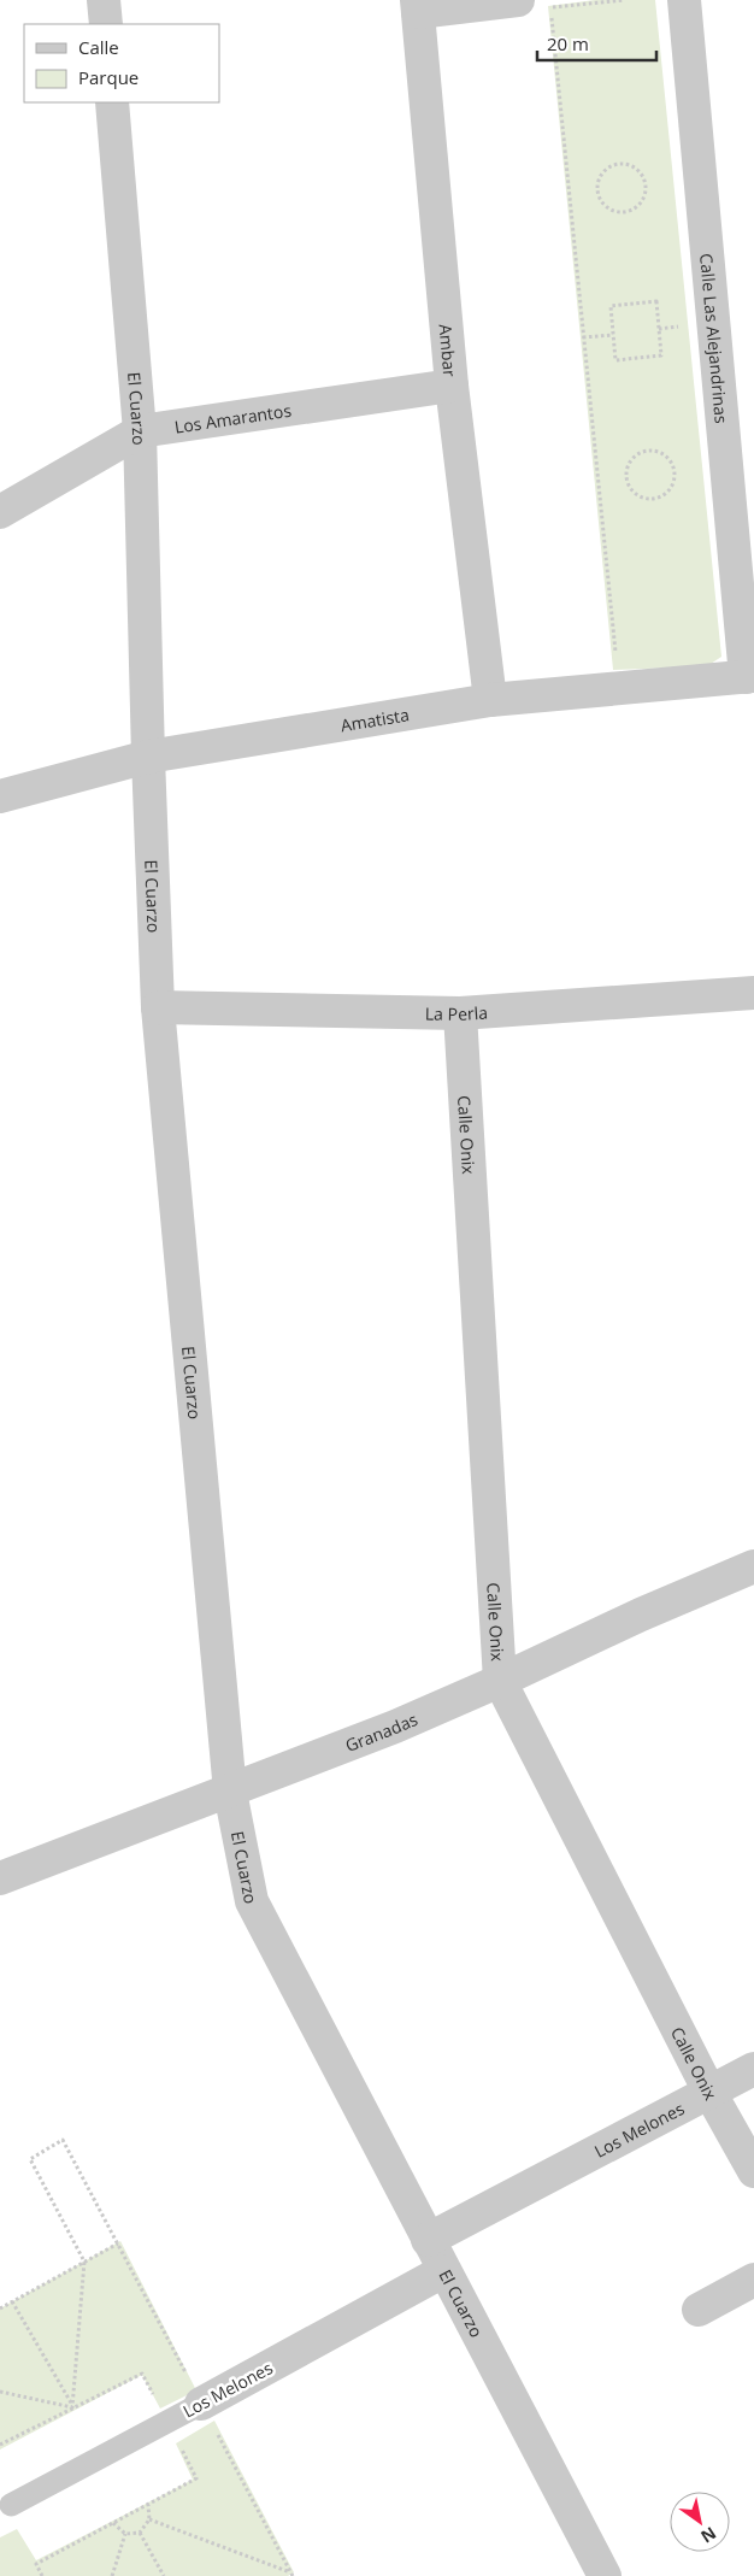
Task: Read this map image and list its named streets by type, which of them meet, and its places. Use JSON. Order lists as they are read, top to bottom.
{
  "streets": {
    "street": [
      "Calle Las Alejandrinas",
      "Ambar",
      "El Cuarzo",
      "Los Amarantos",
      "Amatista",
      "La Perla",
      "Calle Onix",
      "Granadas",
      "Los Melones"
    ]
  },
  "crossings": [
    ["Calle Las Alejandrinas", "Amatista"],
    ["Ambar", "Los Amarantos"],
    ["Ambar", "Amatista"],
    ["El Cuarzo", "Los Amarantos"],
    ["El Cuarzo", "Amatista"],
    ["El Cuarzo", "La Perla"],
    ["El Cuarzo", "Granadas"],
    ["El Cuarzo", "Los Melones"],
    ["La Perla", "Calle Onix"],
    ["Calle Onix", "Granadas"],
    ["Calle Onix", "Los Melones"]
  ],
  "legend": ["Calle", "Parque"],
  "scale_bar": "20 m",
  "north": "bottom right"
}
